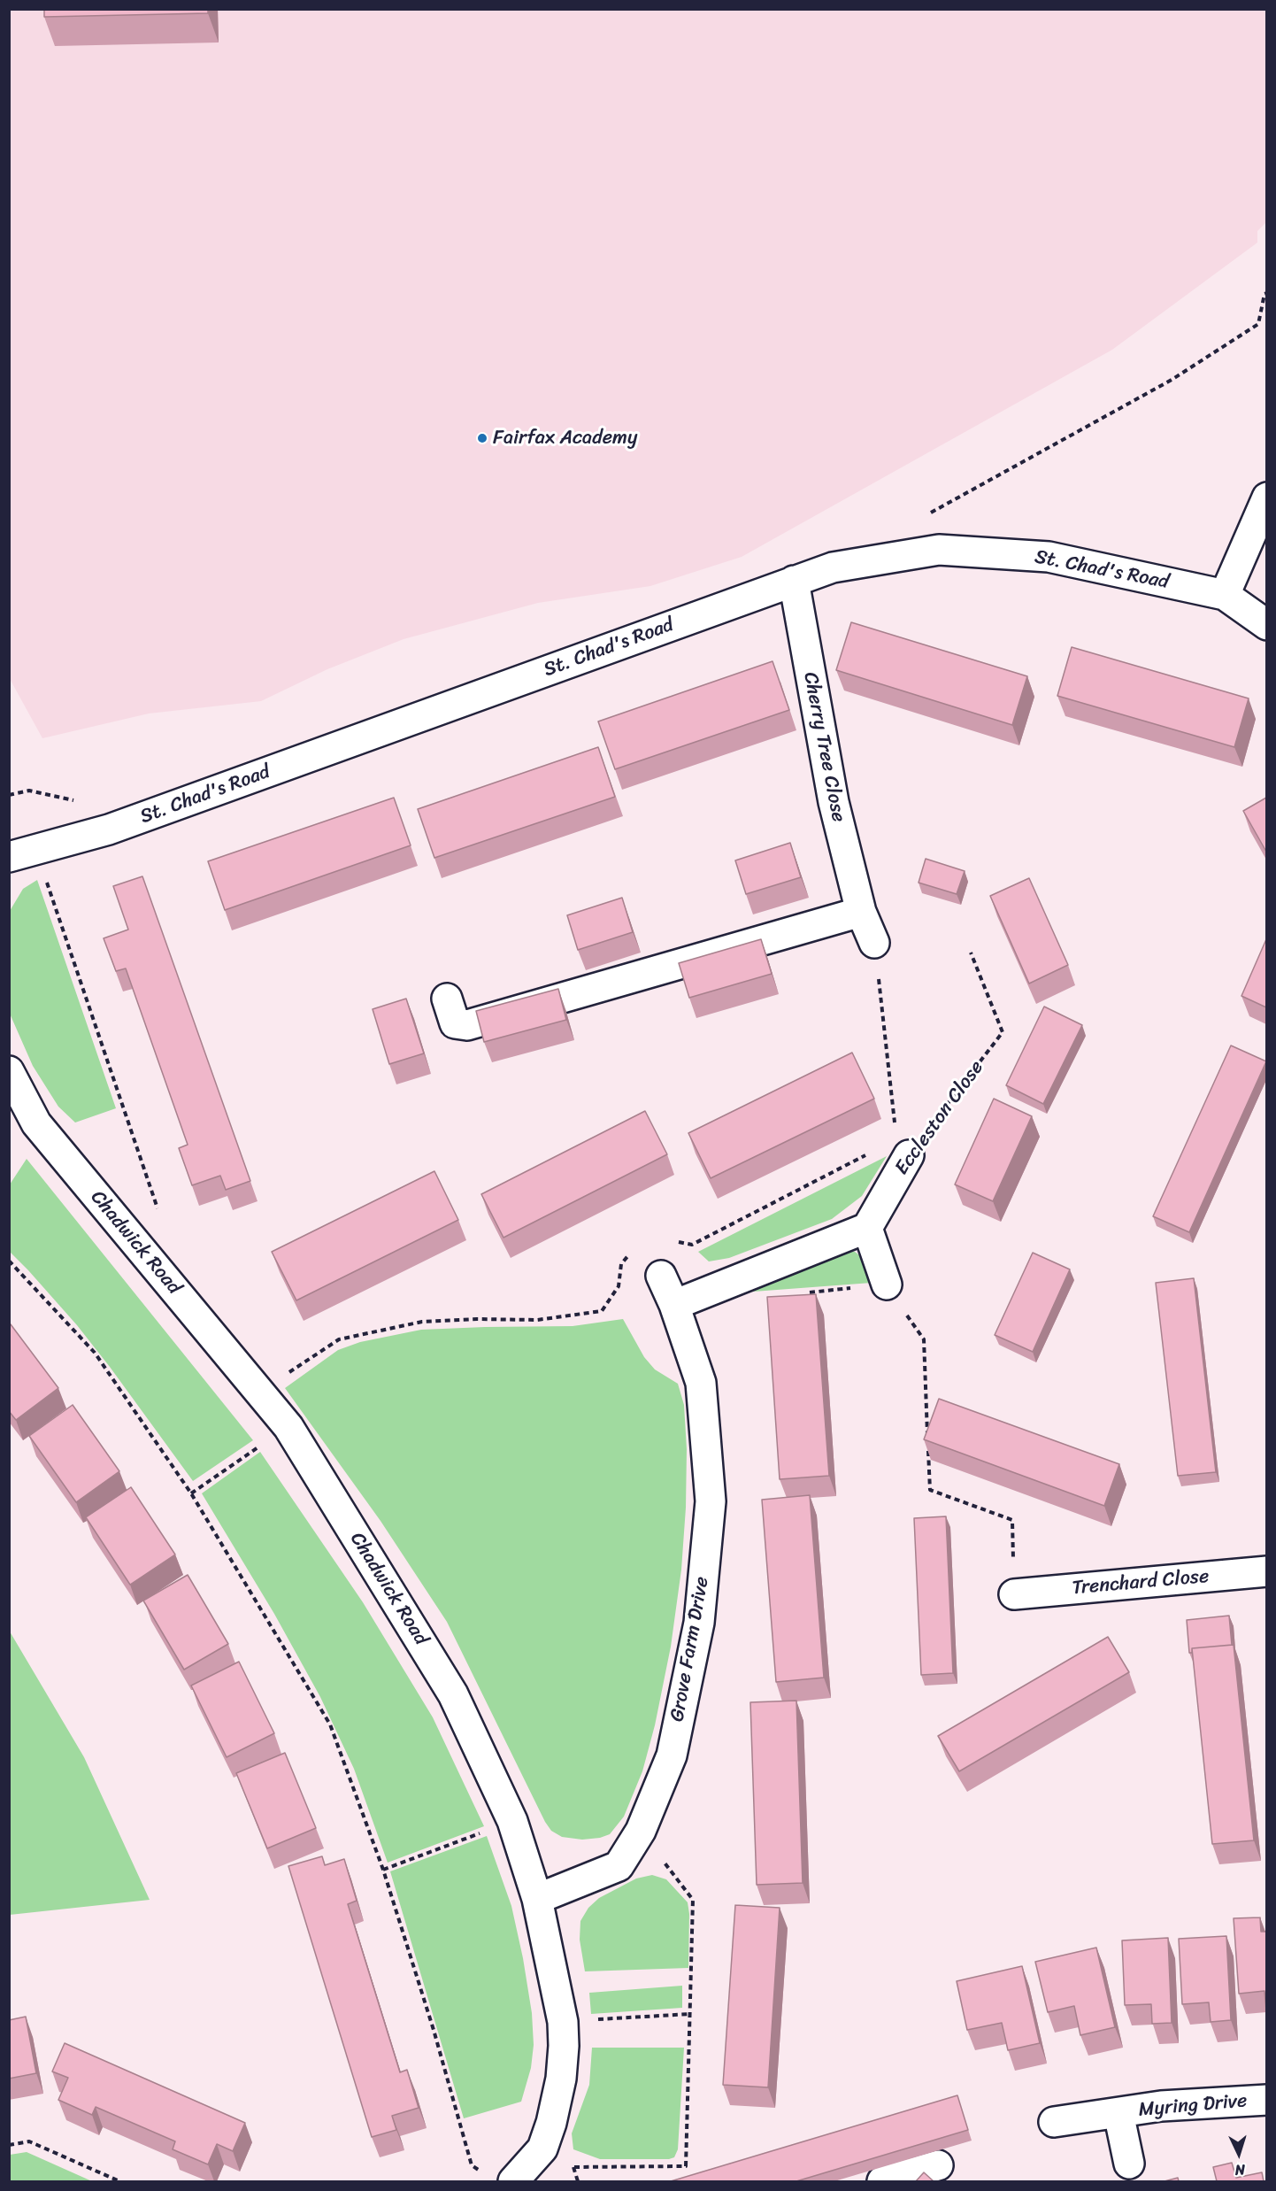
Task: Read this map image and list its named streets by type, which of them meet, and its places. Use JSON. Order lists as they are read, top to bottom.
{
  "streets": {
    "street": [
      "St. Chad's Road",
      "Cherry Tree Close",
      "Eccleston Close",
      "Chadwick Road",
      "Trenchard Close",
      "Grove Farm Drive",
      "Myring Drive"
    ]
  },
  "crossings": [
    ["St. Chad's Road", "Cherry Tree Close"],
    ["Chadwick Road", "Grove Farm Drive"]
  ],
  "places": ["Fairfax Academy"],
  "north": "bottom"
}
